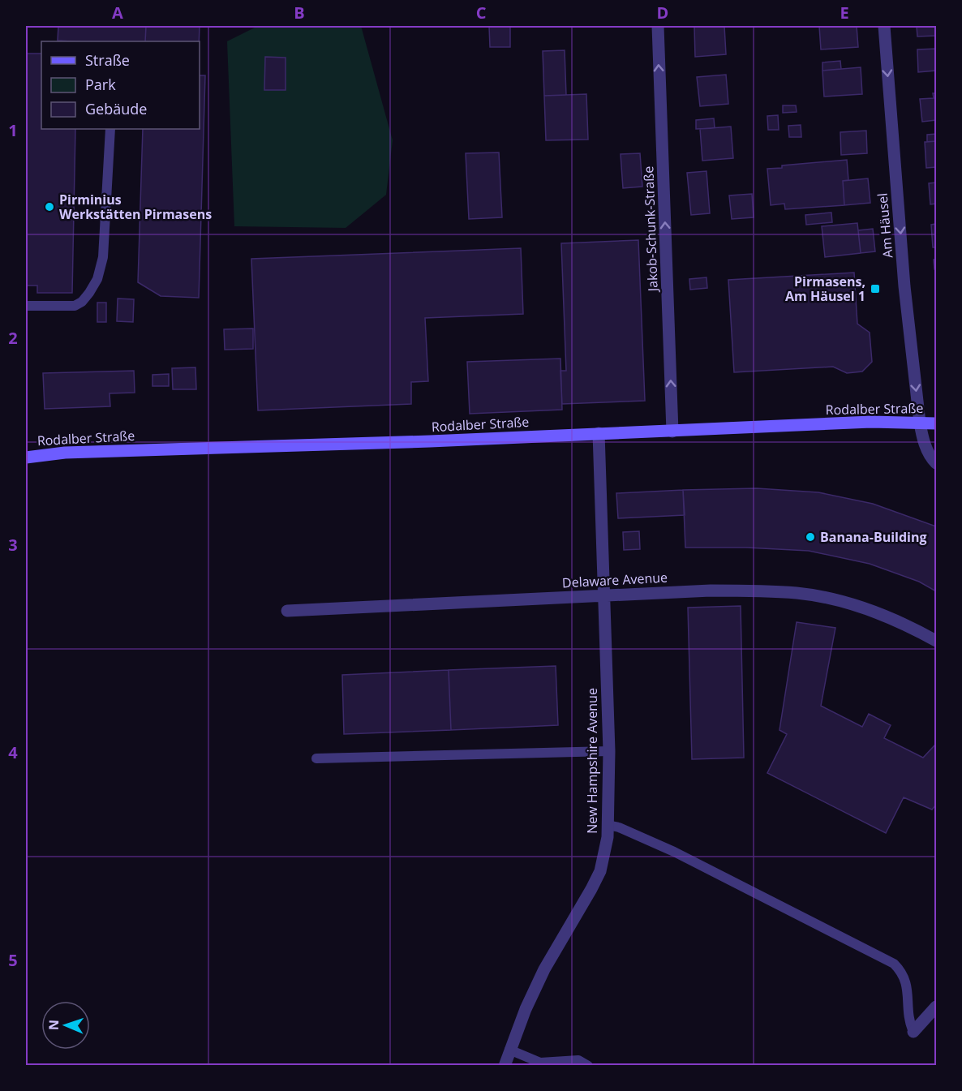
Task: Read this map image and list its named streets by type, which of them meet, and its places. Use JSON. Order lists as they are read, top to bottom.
{
  "streets": {
    "main road": ["Rodalber Straße"],
    "street": [
      "Am Häusel",
      "Jakob-Schunk-Straße",
      "Delaware Avenue",
      "New Hampshire Avenue"
    ]
  },
  "crossings": [
    ["Am Häusel", "Rodalber Straße"],
    ["Jakob-Schunk-Straße", "Rodalber Straße"],
    ["Rodalber Straße", "New Hampshire Avenue"],
    ["Delaware Avenue", "New Hampshire Avenue"]
  ],
  "one_way": ["Am Häusel", "Jakob-Schunk-Straße"],
  "places": {
    "other": ["Pirminius Werkstätten Pirmasens", "Banana-Building"],
    "transit": ["Pirmasens, Am Häusel 1"]
  },
  "legend": ["Straße", "Park", "Gebäude"],
  "north": "left",
  "grid": {
    "columns": [
      "A",
      "B",
      "C",
      "D",
      "E"
    ],
    "rows": [
      "1",
      "2",
      "3",
      "4",
      "5"
    ]
  }
}
